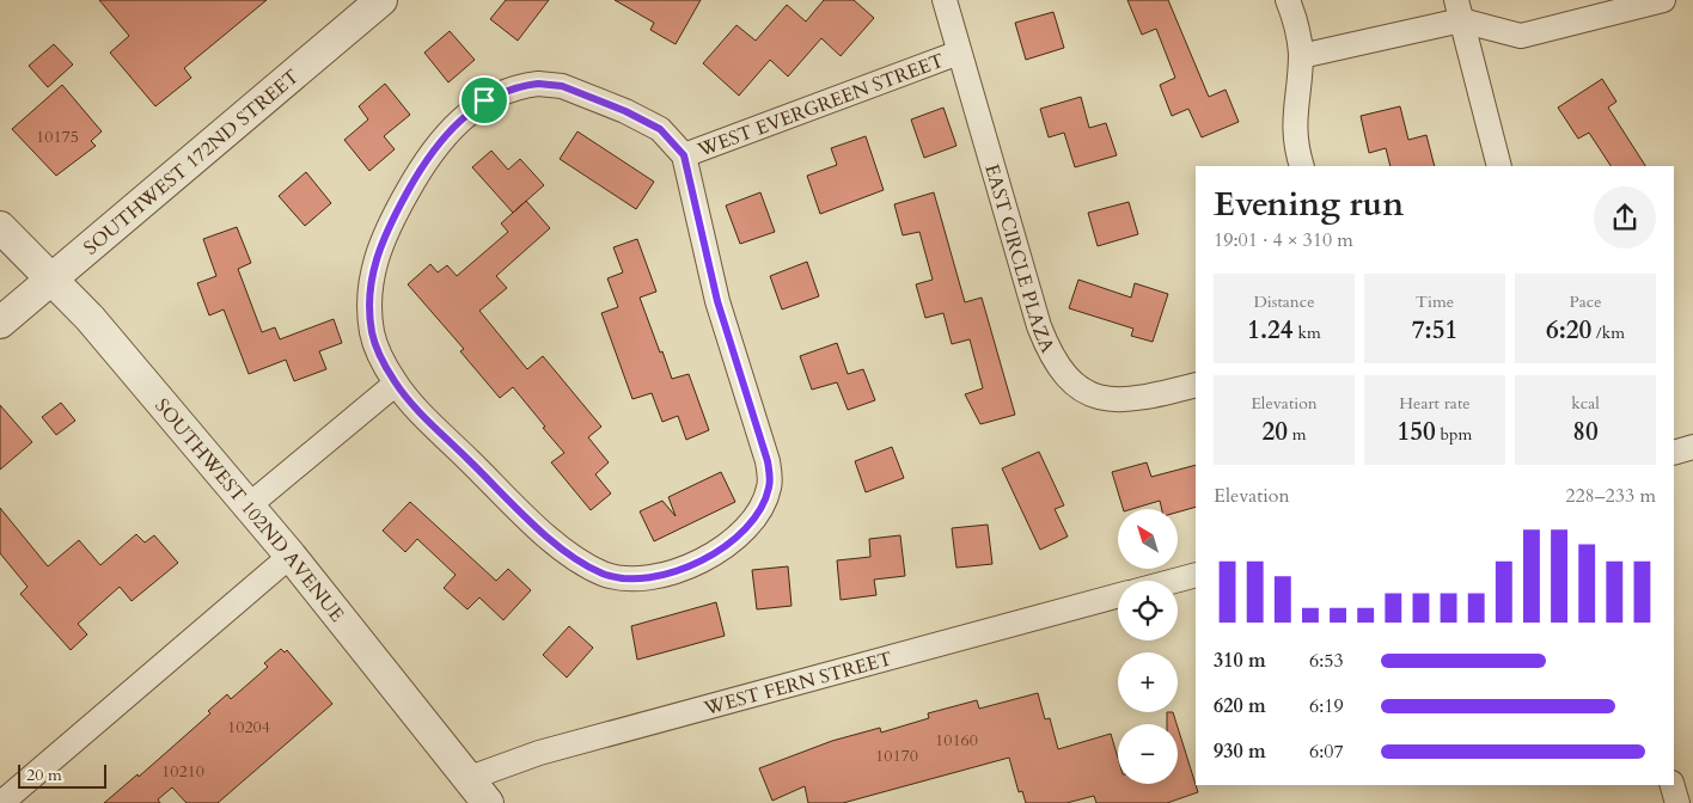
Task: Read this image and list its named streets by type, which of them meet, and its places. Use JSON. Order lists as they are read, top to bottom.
{
  "streets": {
    "street": [
      "WEST EVERGREEN STREET",
      "SOUTHWEST 172ND STREET",
      "EAST CIRCLE PLAZA",
      "SOUTHWEST 102ND AVENUE",
      "WEST FERN STREET"
    ]
  },
  "crossings": [
    ["WEST EVERGREEN STREET", "EAST CIRCLE PLAZA"],
    ["SOUTHWEST 172ND STREET", "SOUTHWEST 102ND AVENUE"],
    ["SOUTHWEST 102ND AVENUE", "WEST FERN STREET"]
  ],
  "house_numbers": [
    "10175",
    "10204",
    "10160",
    "10170",
    "10210"
  ],
  "scale_bar": "20 m",
  "north": "top left",
  "page": {
    "heading": ["Evening run", "19:01 · 4 × 310 m"],
    "stats": [
      ["Distance", "1.24 km"],
      ["Time", "7:51"],
      ["Pace", "6:20 /km"],
      ["Elevation", "20 m"],
      ["Heart rate", "150 bpm"],
      ["kcal", "80"]
    ],
    "chart": ["Elevation", "228–233 m"],
    "map_buttons": ["+", "−"],
    "list": [
      {
        "name": "310 m",
        "note": "6:53"
      },
      {
        "name": "620 m",
        "note": "6:19"
      },
      {
        "name": "930 m",
        "note": "6:07"
      }
    ],
    "scale": "20 m"
  }
}
